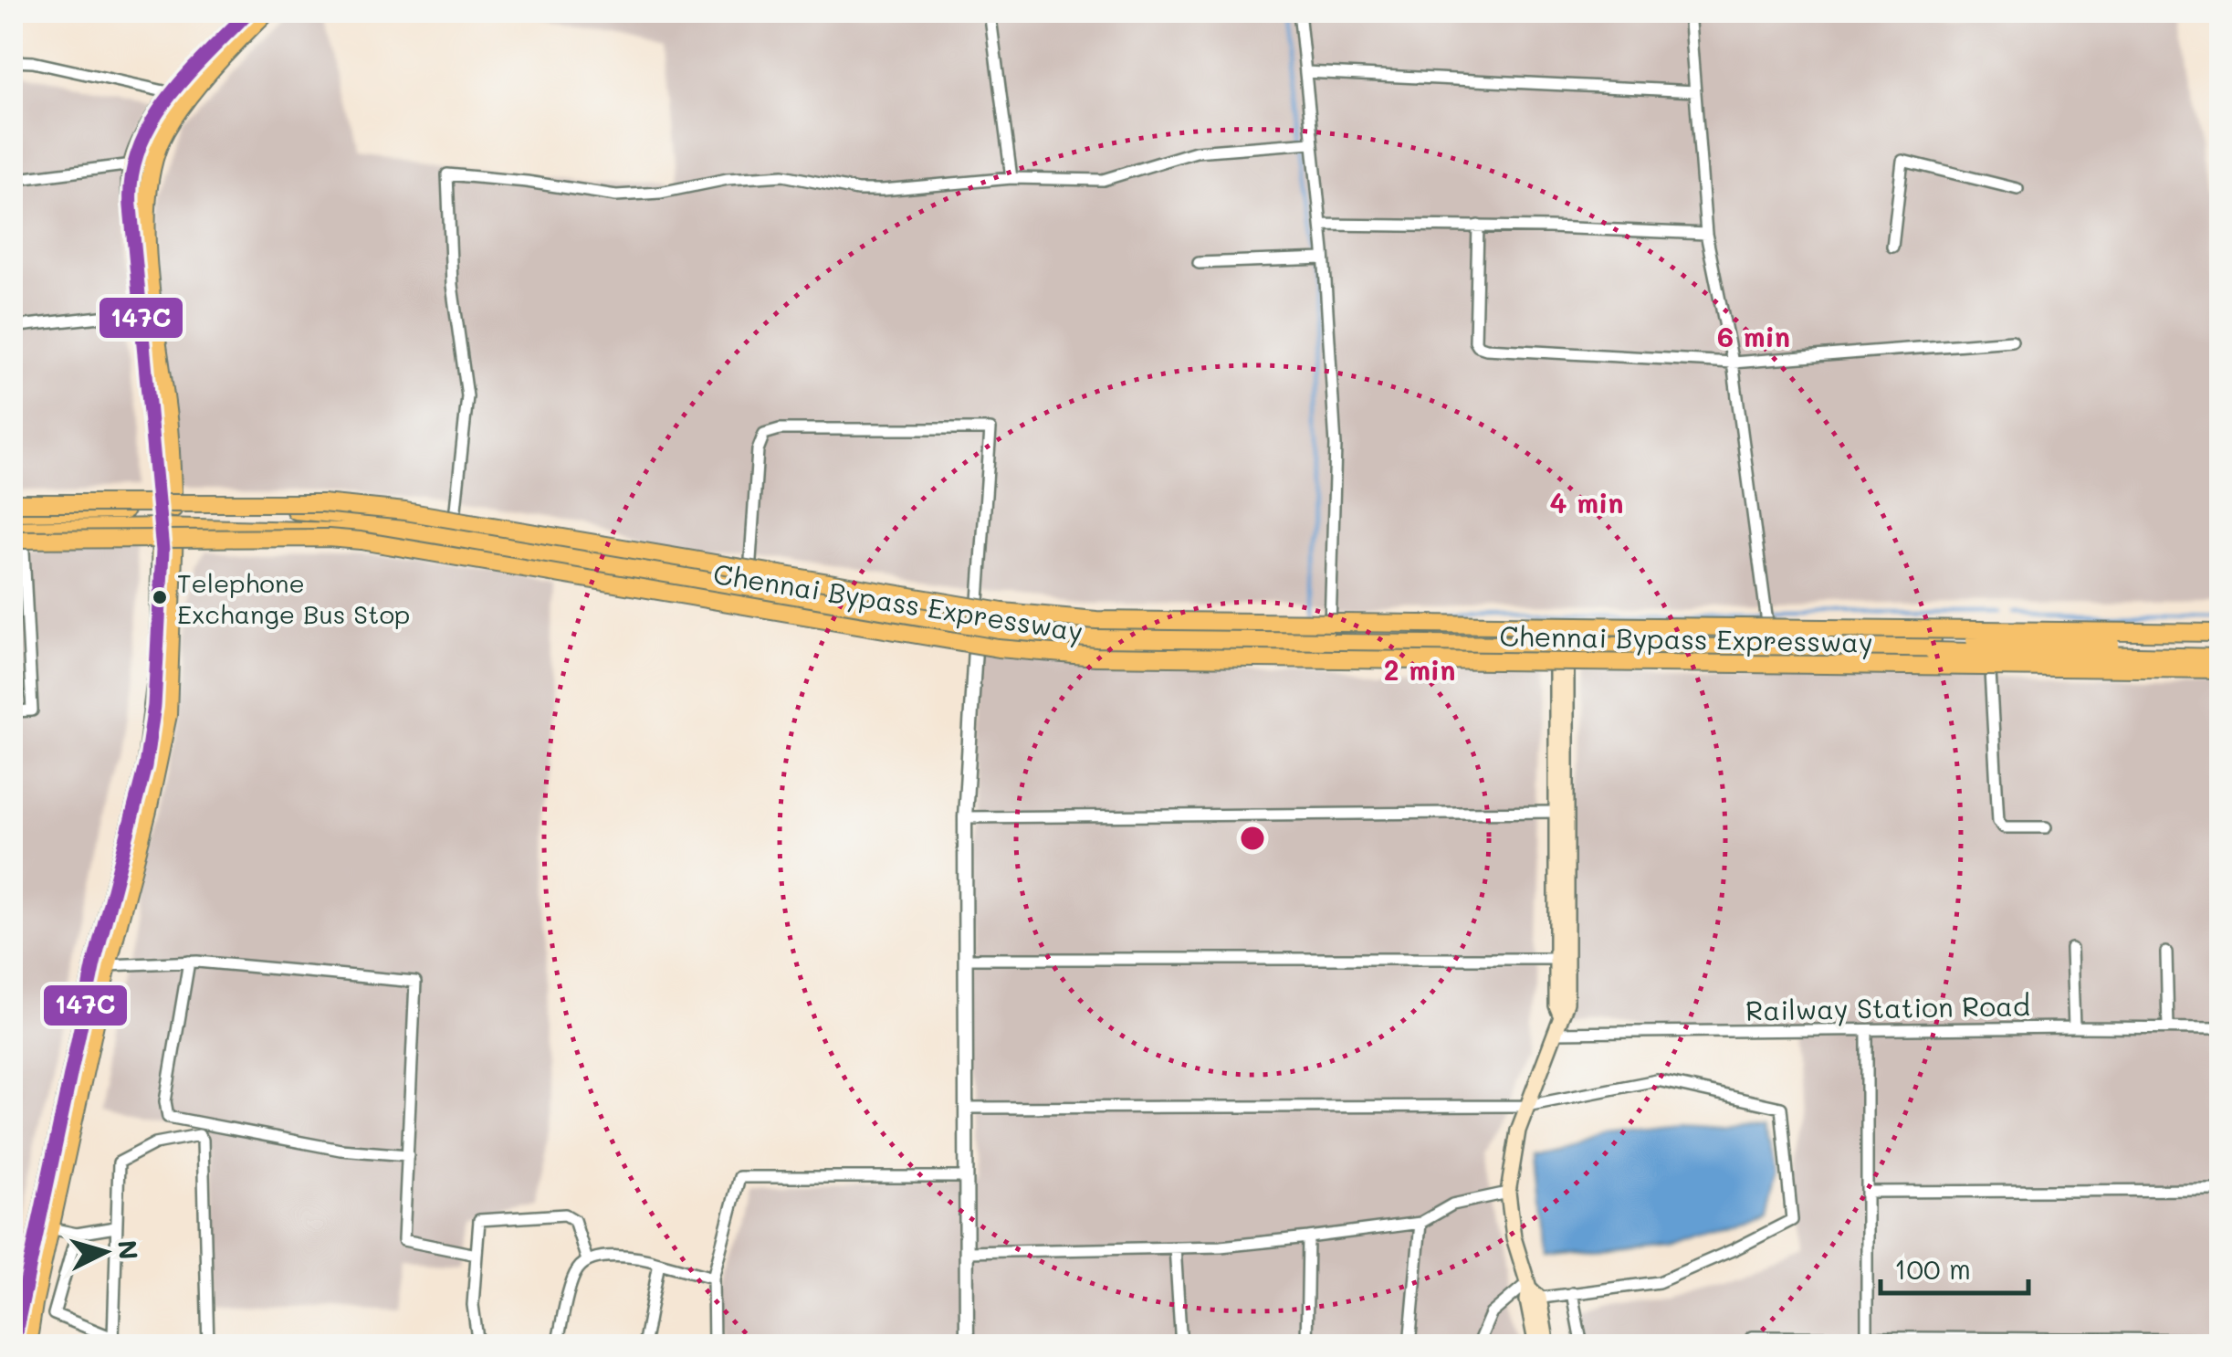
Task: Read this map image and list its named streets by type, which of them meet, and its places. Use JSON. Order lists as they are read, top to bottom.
{
  "streets": {
    "main road": ["Chennai Bypass Expressway"],
    "street": ["Railway Station Road"]
  },
  "places": ["Telephone Exchange Bus Stop"],
  "lines": ["transit line 147C"],
  "scale_bar": "100 m",
  "north": "right",
  "rings": ["6 min", "4 min", "2 min"]
}
